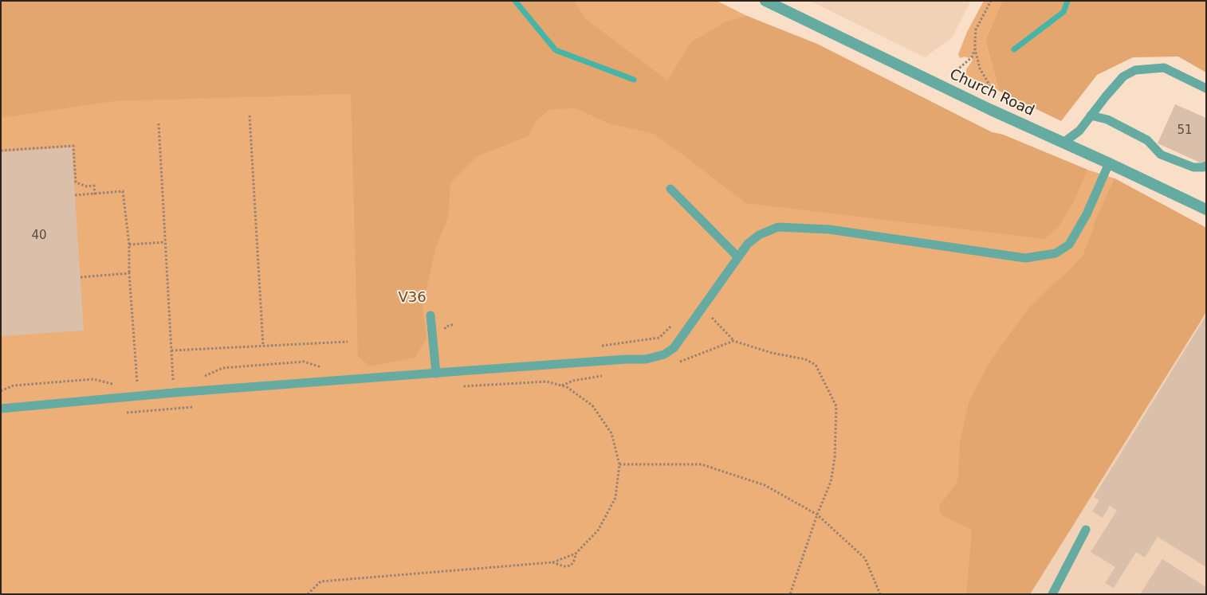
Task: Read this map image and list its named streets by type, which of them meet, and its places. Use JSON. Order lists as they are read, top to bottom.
{
  "streets": {
    "street": ["Church Road"]
  },
  "parks": ["V36"],
  "house_numbers": ["51", "40"]
}
